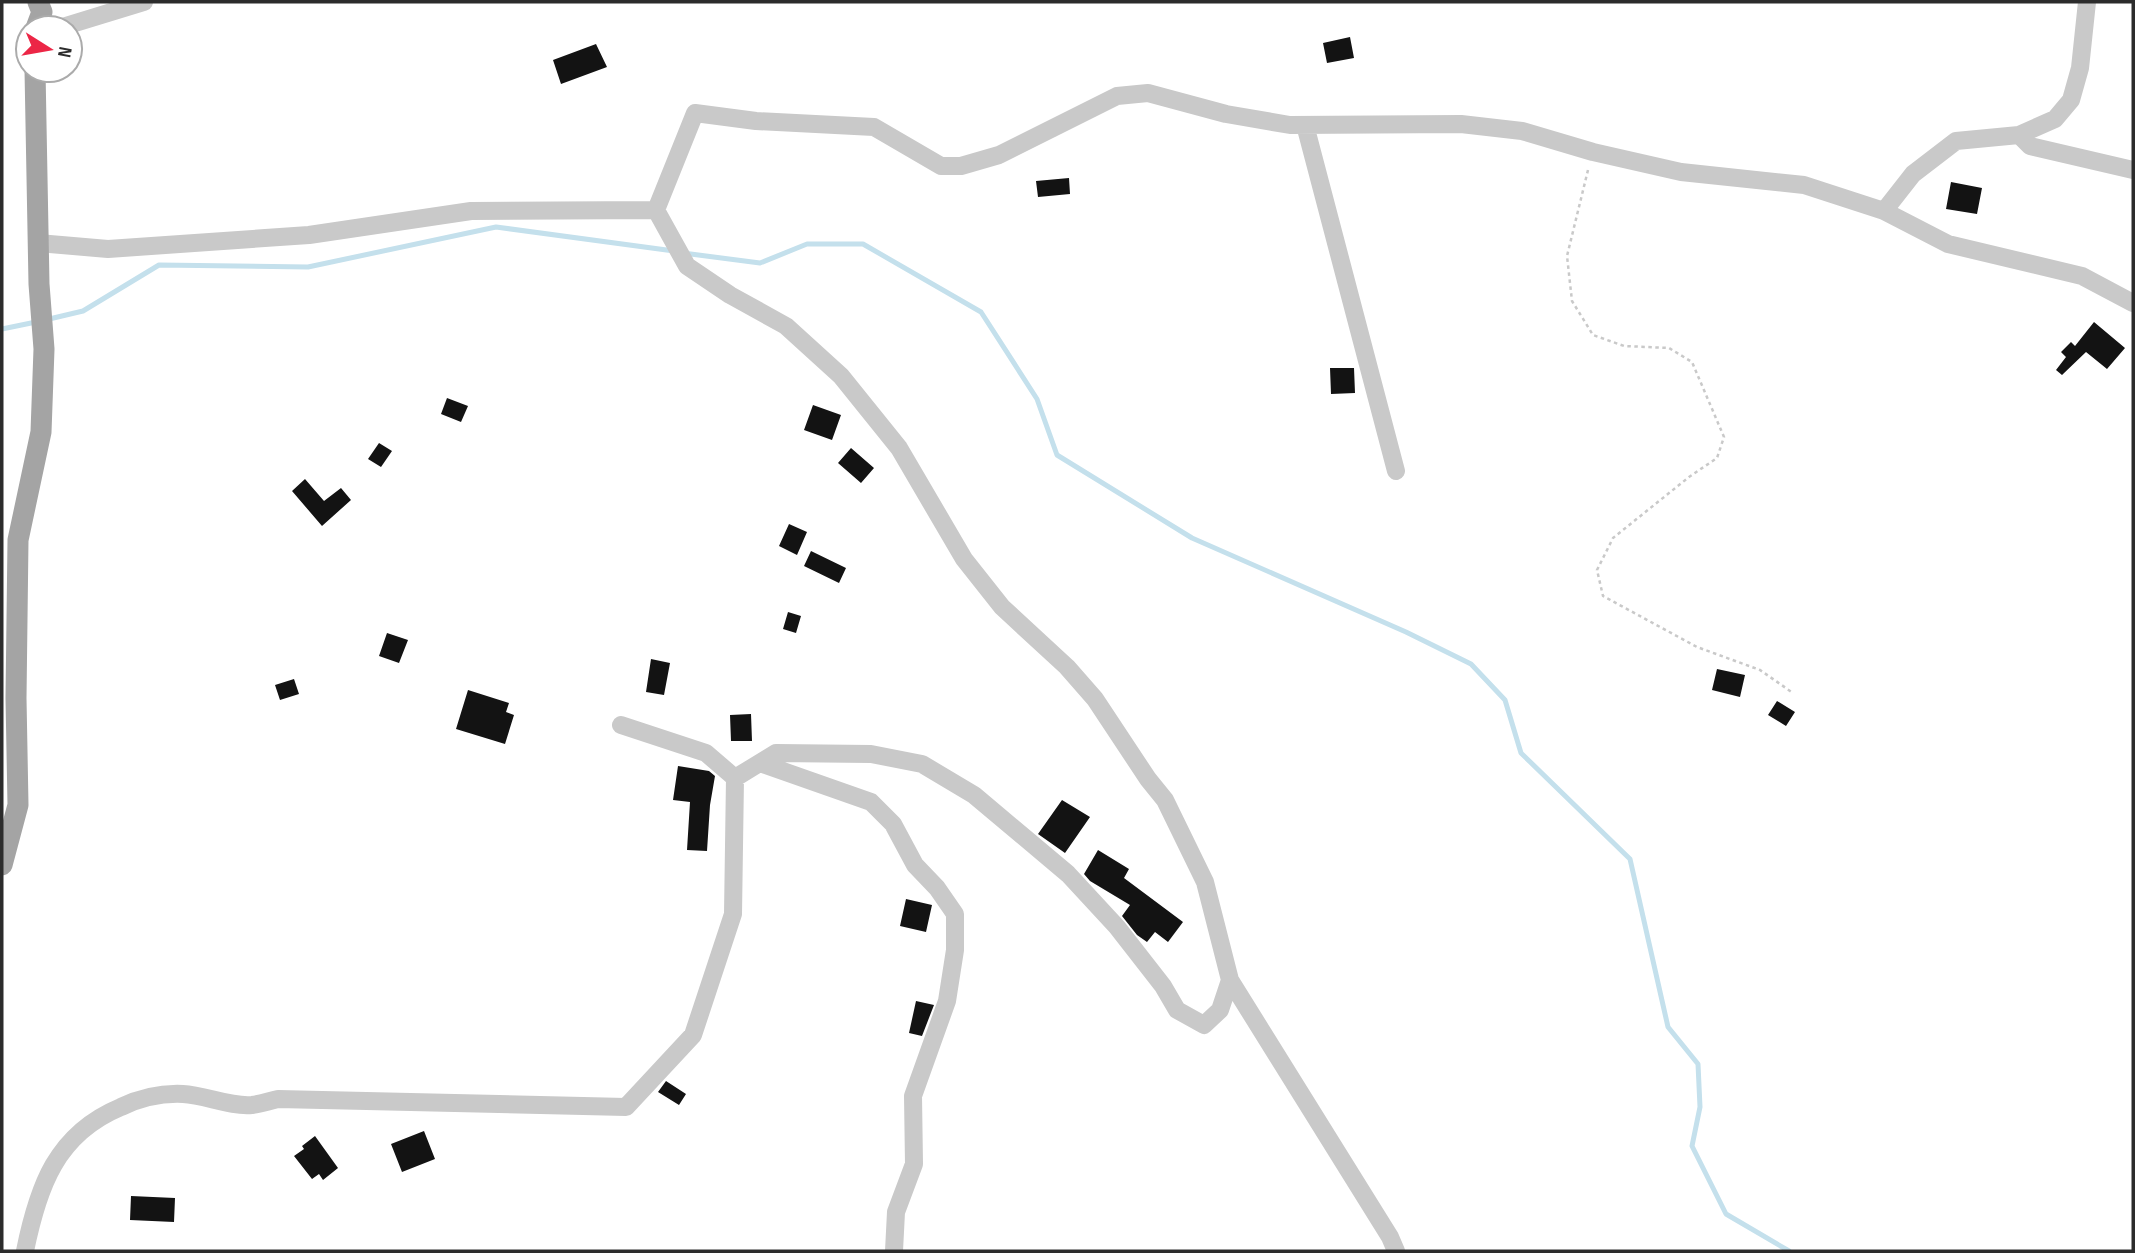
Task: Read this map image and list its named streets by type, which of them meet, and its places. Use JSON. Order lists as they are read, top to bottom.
{
  "north": "right"
}
